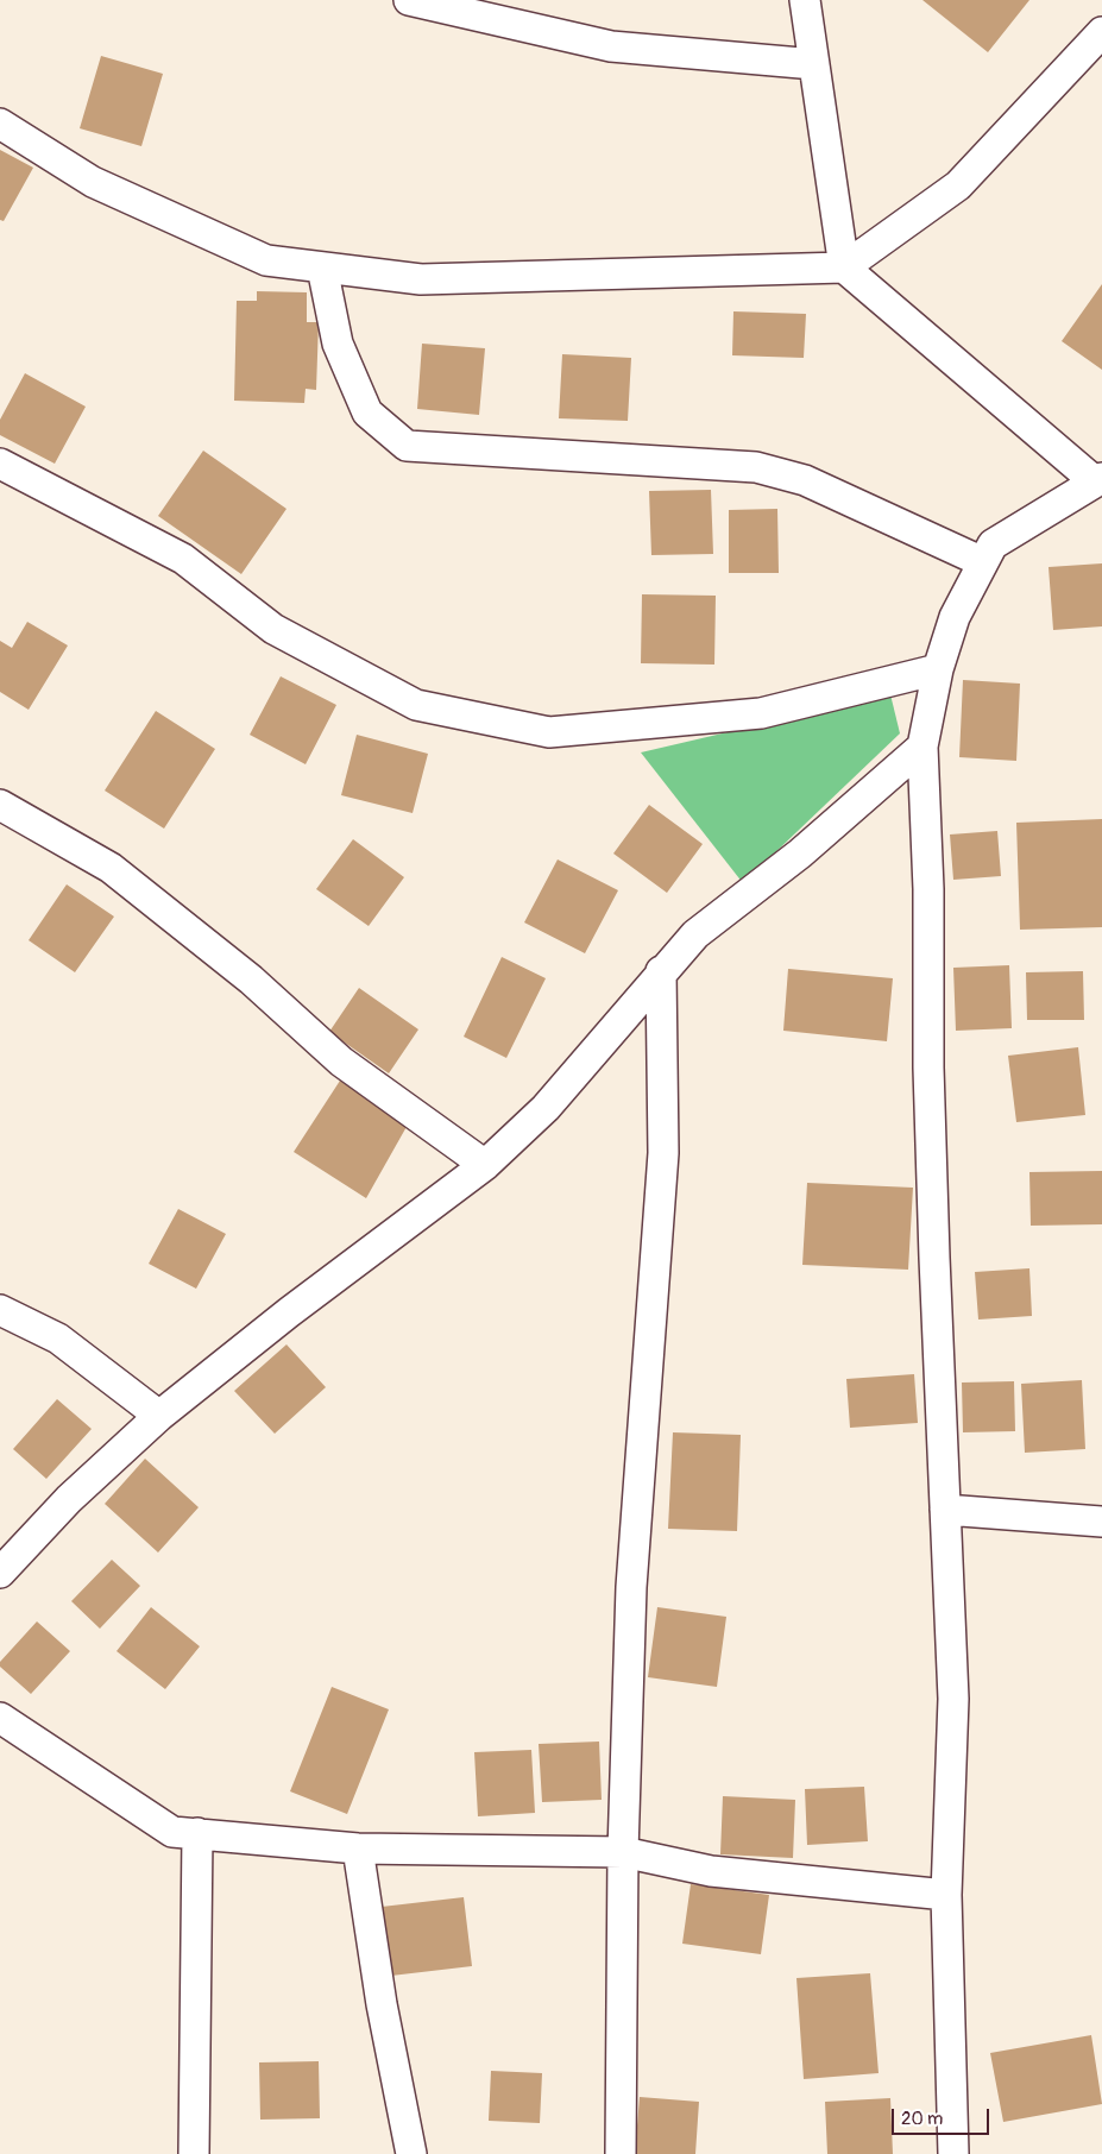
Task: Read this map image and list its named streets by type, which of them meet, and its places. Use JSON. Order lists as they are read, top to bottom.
{
  "scale_bar": "20 m"
}
